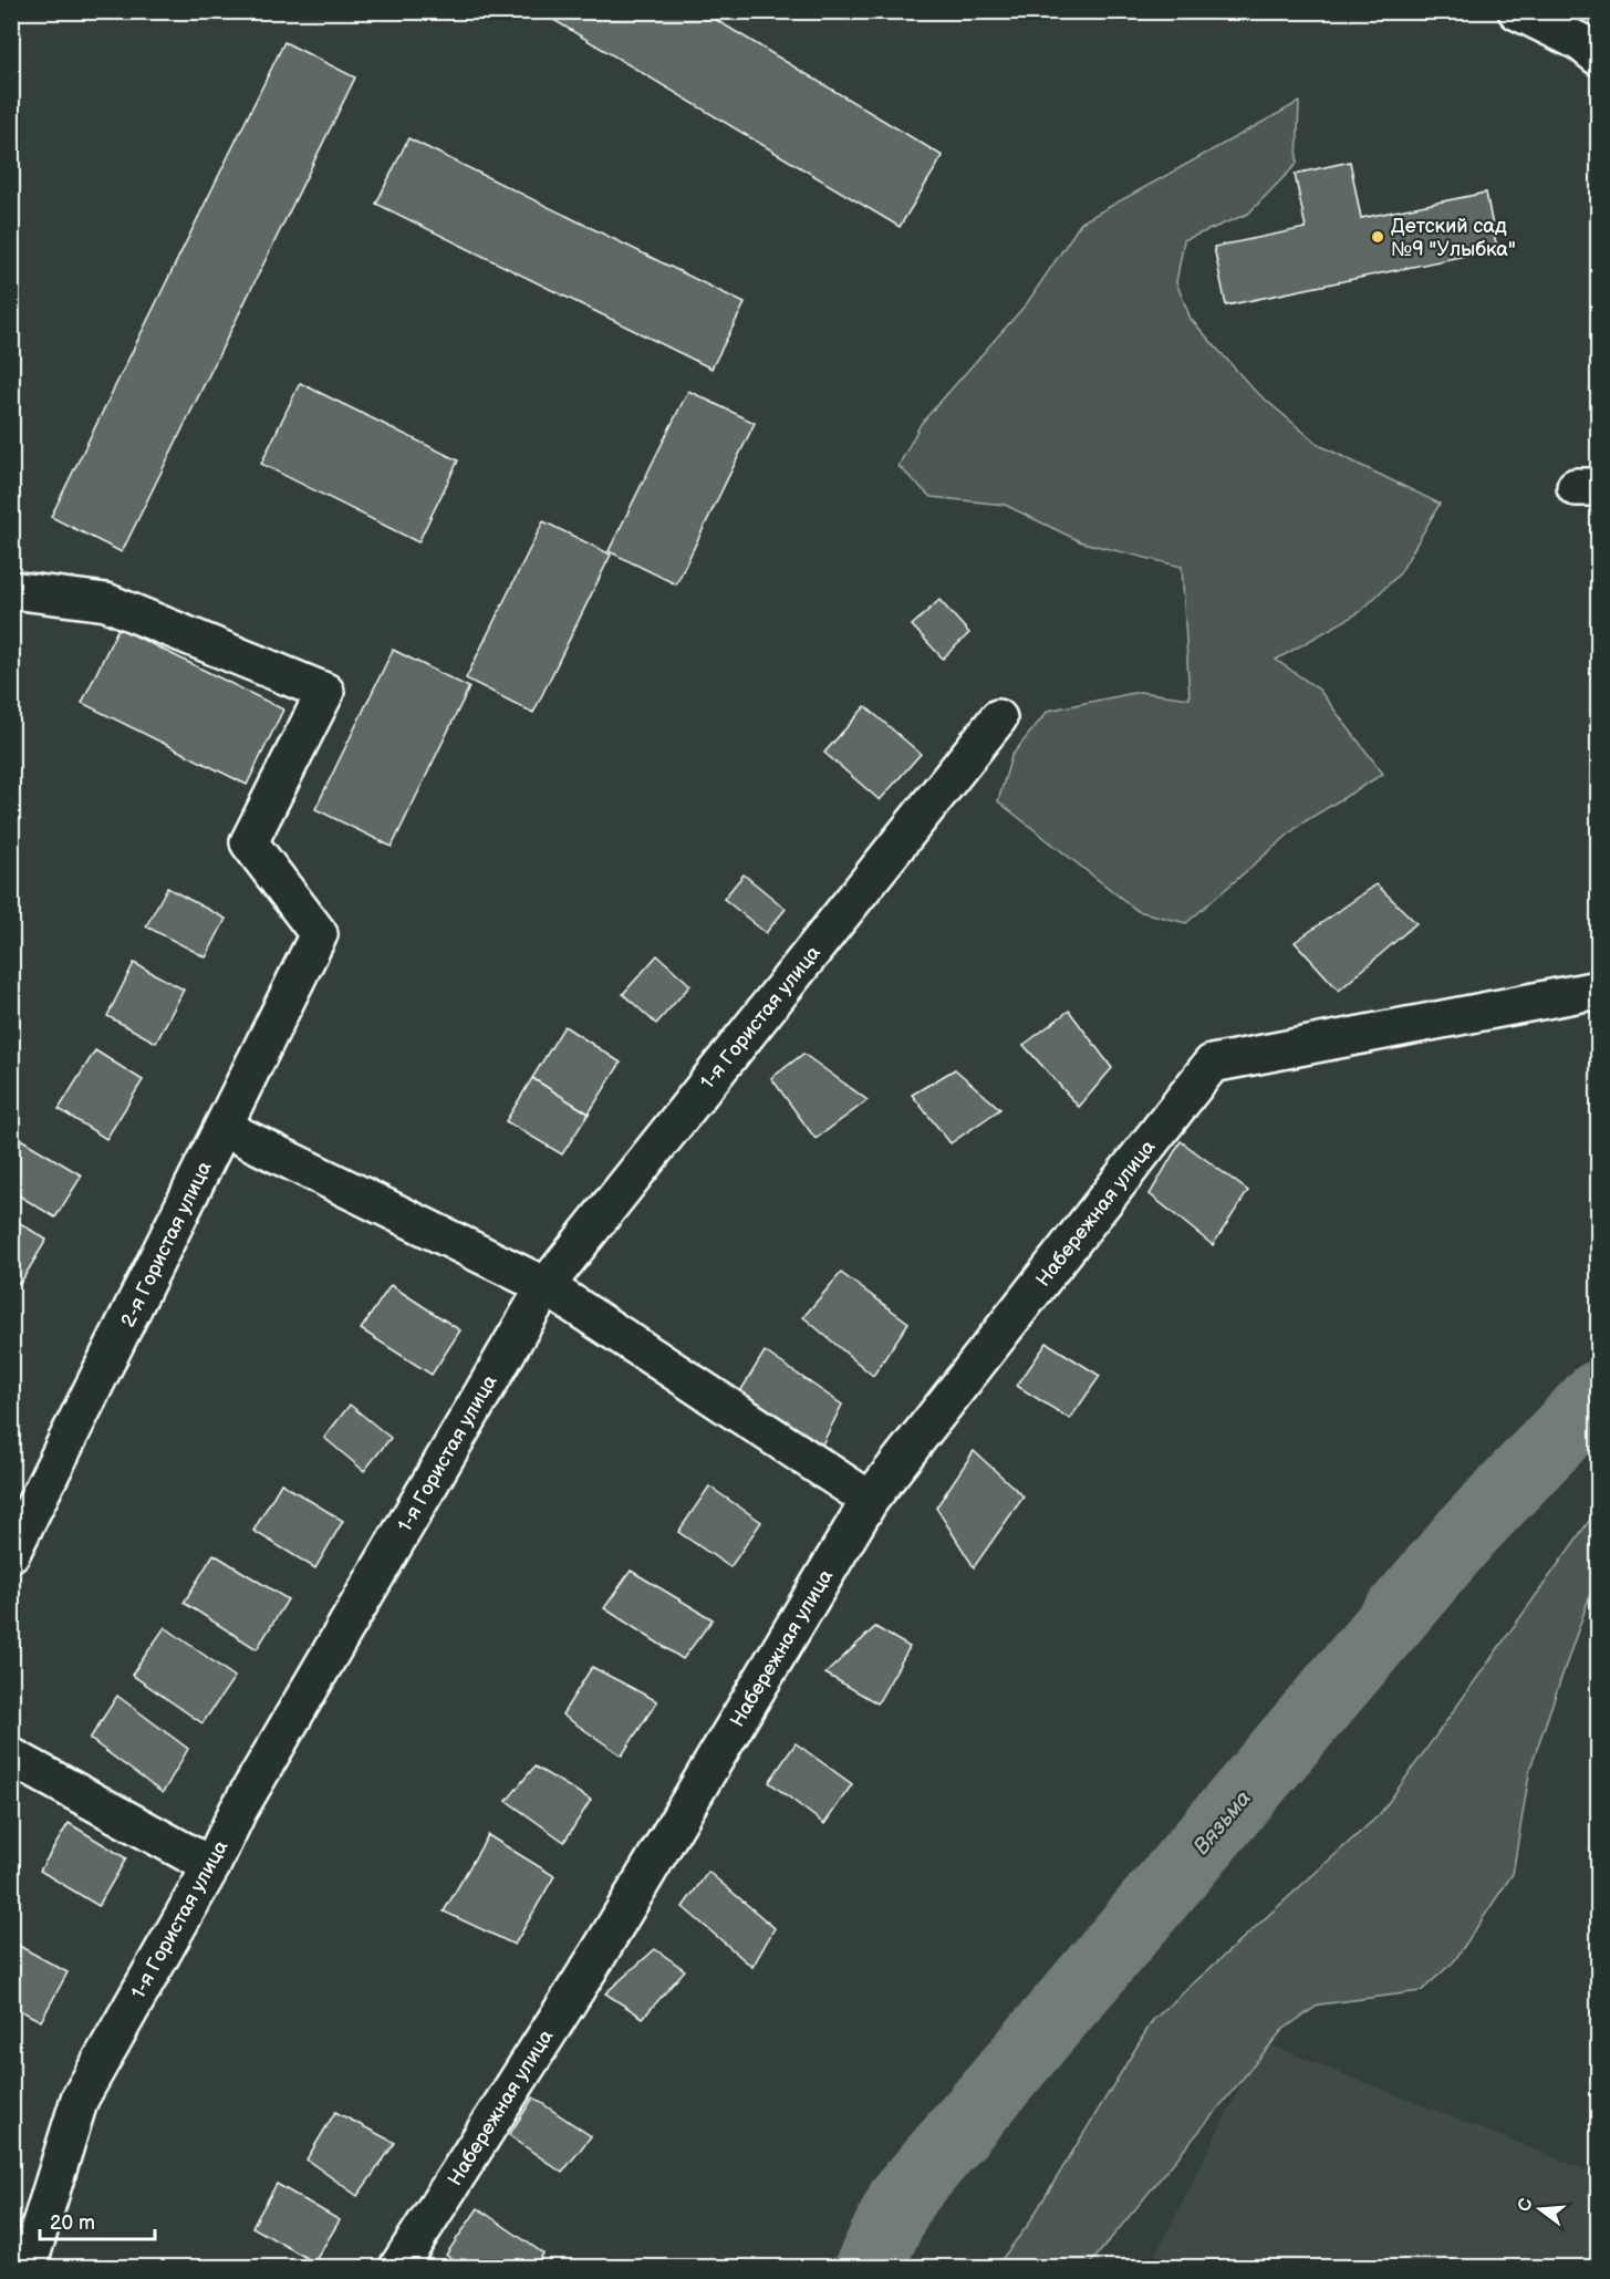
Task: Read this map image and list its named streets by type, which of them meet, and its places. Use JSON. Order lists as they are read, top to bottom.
{
  "streets": {
    "street": ["1-я Гористая улица", "Набережная улица", "2-я Гористая улица"]
  },
  "water": ["Вязьма"],
  "places": ["Детский сад №9 \"Улыбка\""],
  "scale_bar": "20 m",
  "north": "left"
}
